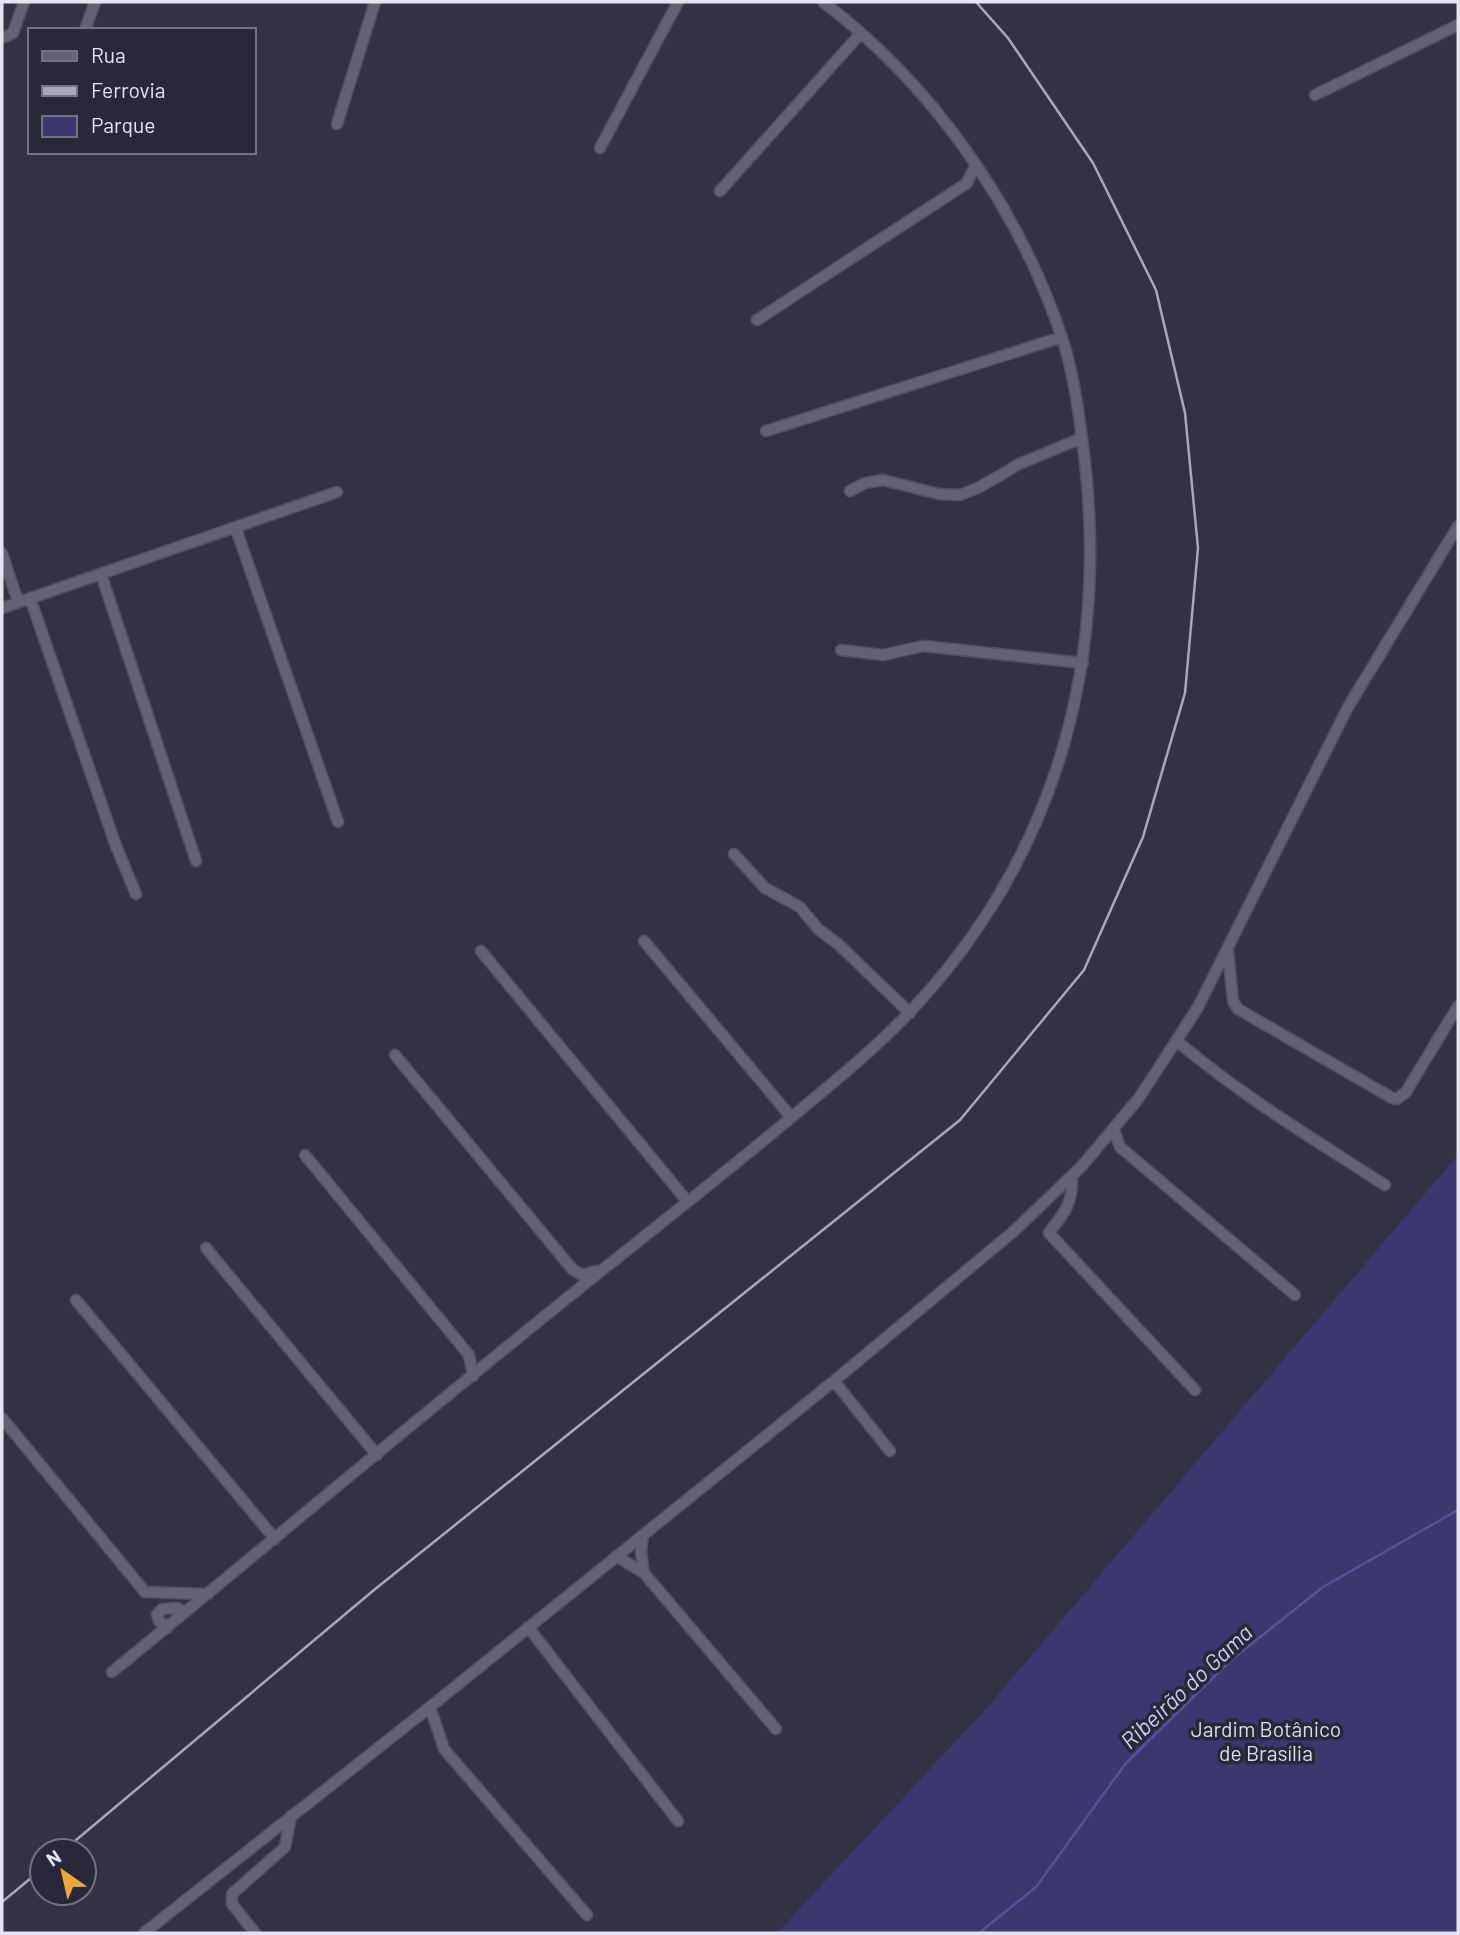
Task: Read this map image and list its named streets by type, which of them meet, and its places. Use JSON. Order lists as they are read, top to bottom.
{
  "water": ["Ribeirão do Gama"],
  "parks": ["Jardim Botânico de Brasília"],
  "legend": ["Rua", "Ferrovia", "Parque"],
  "north": "top left"
}
